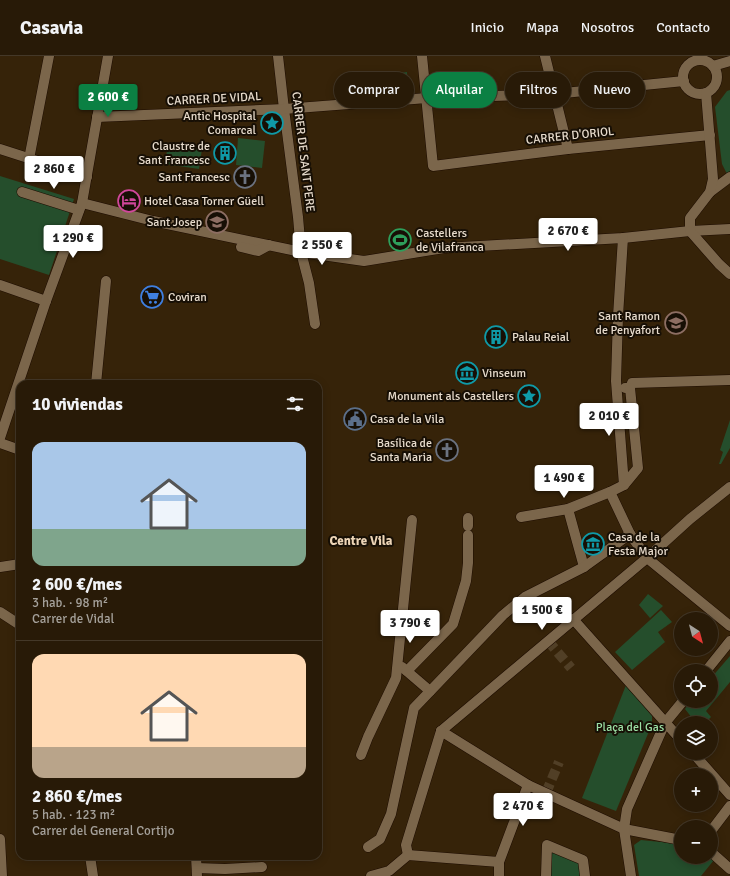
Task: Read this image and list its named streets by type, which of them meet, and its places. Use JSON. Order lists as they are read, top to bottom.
{
  "streets": {
    "street": ["CARRER DE VIDAL", "CARRER D'ORIOL", "CARRER DE SANT PERE"]
  },
  "crossings": [
    ["CARRER DE VIDAL", "CARRER DE SANT PERE"]
  ],
  "districts": ["Centre Vila"],
  "parks": ["Plaça del Gas"],
  "places": {
    "place": ["Antic Hospital Comarcal", "Monument als Castellers"],
    "building": ["Claustre de Sant Francesc", "Palau Reial"],
    "church": ["Sant Francesc", "Basílica de Santa Maria"],
    "hotel": ["Hotel Casa Torner Güell"],
    "school or university": ["Sant Josep", "Sant Ramon de Penyafort"],
    "sports": ["Castellers de Vilafranca"],
    "supermarket": ["Coviran"],
    "museum": ["Vinseum", "Casa de la Festa Major"],
    "public building": ["Casa de la Vila"]
  },
  "north": "bottom right",
  "page": {
    "header": "Casavia",
    "nav": [
      "Inicio",
      "Mapa",
      "Nosotros",
      "Contacto"
    ],
    "chip": [
      "Comprar",
      "Alquilar",
      "Filtros",
      "Nuevo"
    ],
    "price": [
      "2 600 €",
      "2 860 €",
      "2 670 €",
      "1 290 €",
      "2 550 €",
      "2 010 €",
      "1 490 €",
      "1 500 €",
      "3 790 €",
      "2 470 €"
    ],
    "heading": "10 viviendas",
    "list": [
      {
        "name": "2 600 €/mes",
        "note": "3 hab. · 98 m² · Carrer de Vidal"
      },
      {
        "name": "2 860 €/mes",
        "note": "5 hab. · 123 m² · Carrer del General Cortijo"
      }
    ],
    "map_buttons": ["+", "−"]
  }
}
